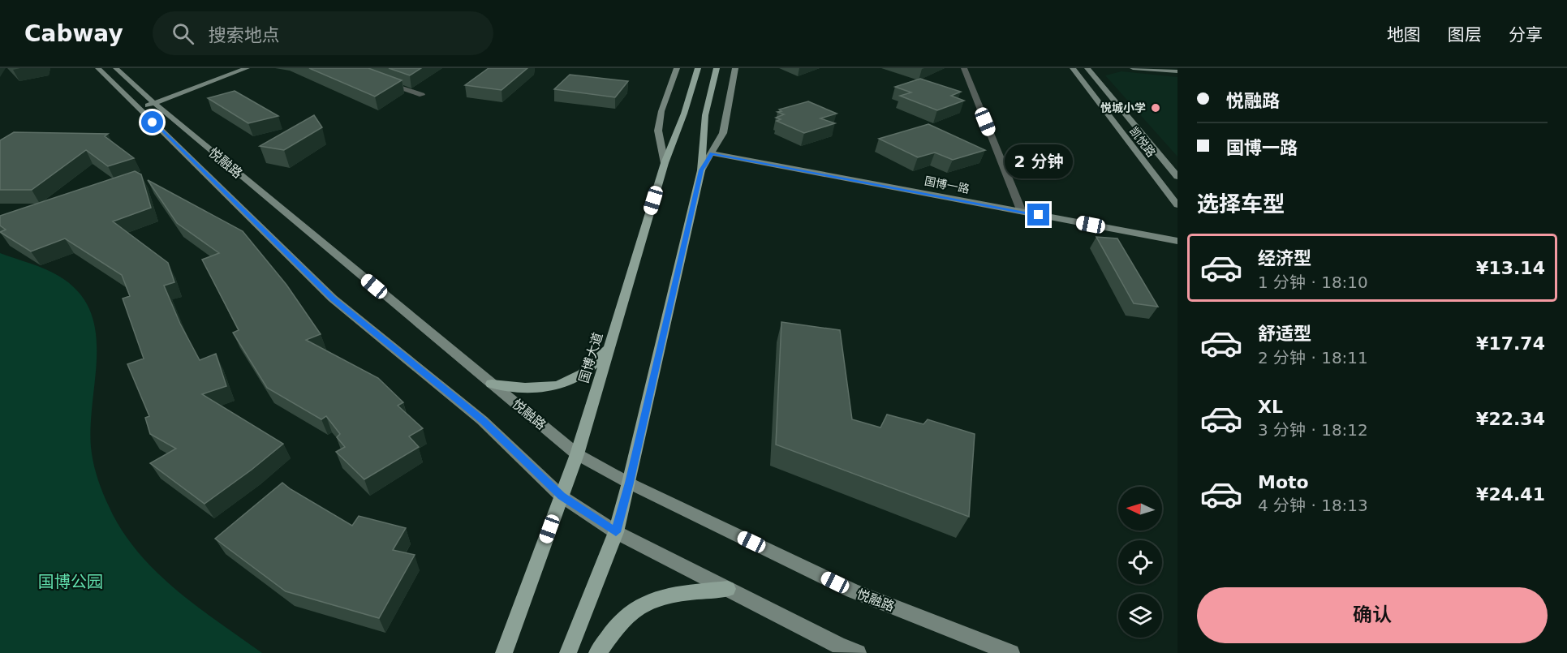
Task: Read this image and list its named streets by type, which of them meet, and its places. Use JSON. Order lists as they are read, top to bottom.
{
  "streets": {
    "main road": [
      "凯悦路",
      "悦融路",
      "国博一路",
      "国博大道"
    ]
  },
  "crossings": [
    ["悦融路", "国博大道"]
  ],
  "parks": ["国博公园"],
  "places": ["悦城小学"],
  "north": "left",
  "page": {
    "header": "Cabway",
    "search": "搜索地点",
    "nav": ["地图", "图层", "分享"],
    "banner": ["悦融路", "国博一路"],
    "bubble": "2 分钟",
    "heading": "选择车型",
    "list": [
      {
        "name": "经济型",
        "note": "1 分钟 · 18:10",
        "value": "¥13.14"
      },
      {
        "name": "舒适型",
        "note": "2 分钟 · 18:11",
        "value": "¥17.74"
      },
      {
        "name": "XL",
        "note": "3 分钟 · 18:12",
        "value": "¥22.34"
      },
      {
        "name": "Moto",
        "note": "4 分钟 · 18:13",
        "value": "¥24.41"
      }
    ],
    "buttons": "确认"
  }
}
